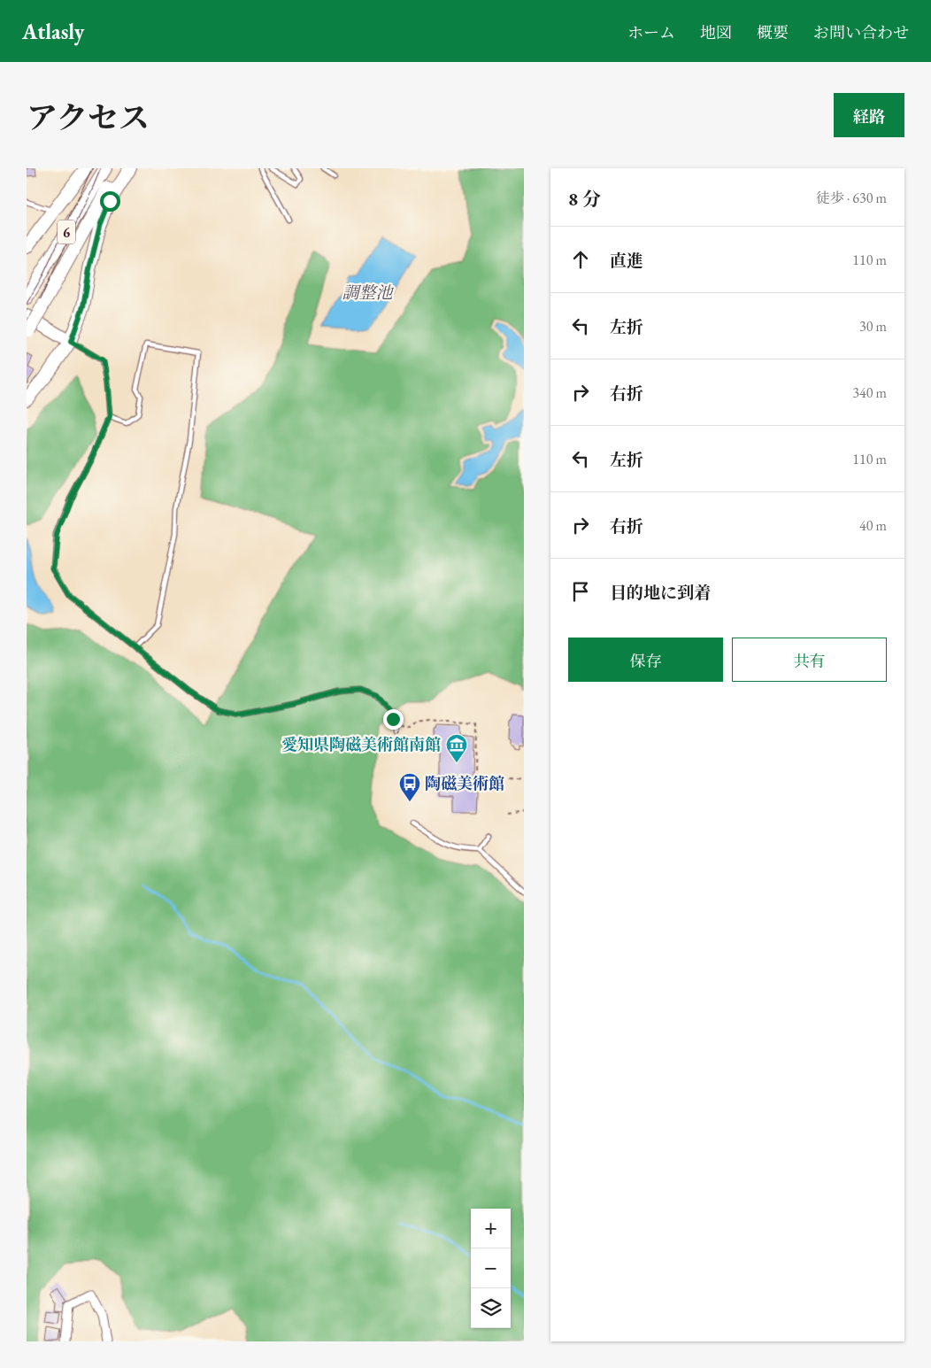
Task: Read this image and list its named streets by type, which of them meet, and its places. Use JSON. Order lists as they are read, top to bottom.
{
  "streets": {
    "main road": ["6"]
  },
  "water": ["調整池"],
  "places": {
    "museum": ["愛知県陶磁美術館南館"],
    "bus stop": ["陶磁美術館"]
  },
  "page": {
    "header": "Atlasly",
    "nav": [
      "ホーム",
      "地図",
      "概要",
      "お問い合わせ"
    ],
    "title": "アクセス",
    "buttons": [
      "経路",
      ["保存", "共有"]
    ],
    "heading": ["8 分", "徒歩 · 630 m"],
    "list": [
      ["直進", "110 m"],
      ["左折", "30 m"],
      ["右折", "340 m"],
      ["左折", "110 m"],
      ["右折", "40 m"],
      "目的地に到着"
    ],
    "map_buttons": ["+", "−"]
  }
}
